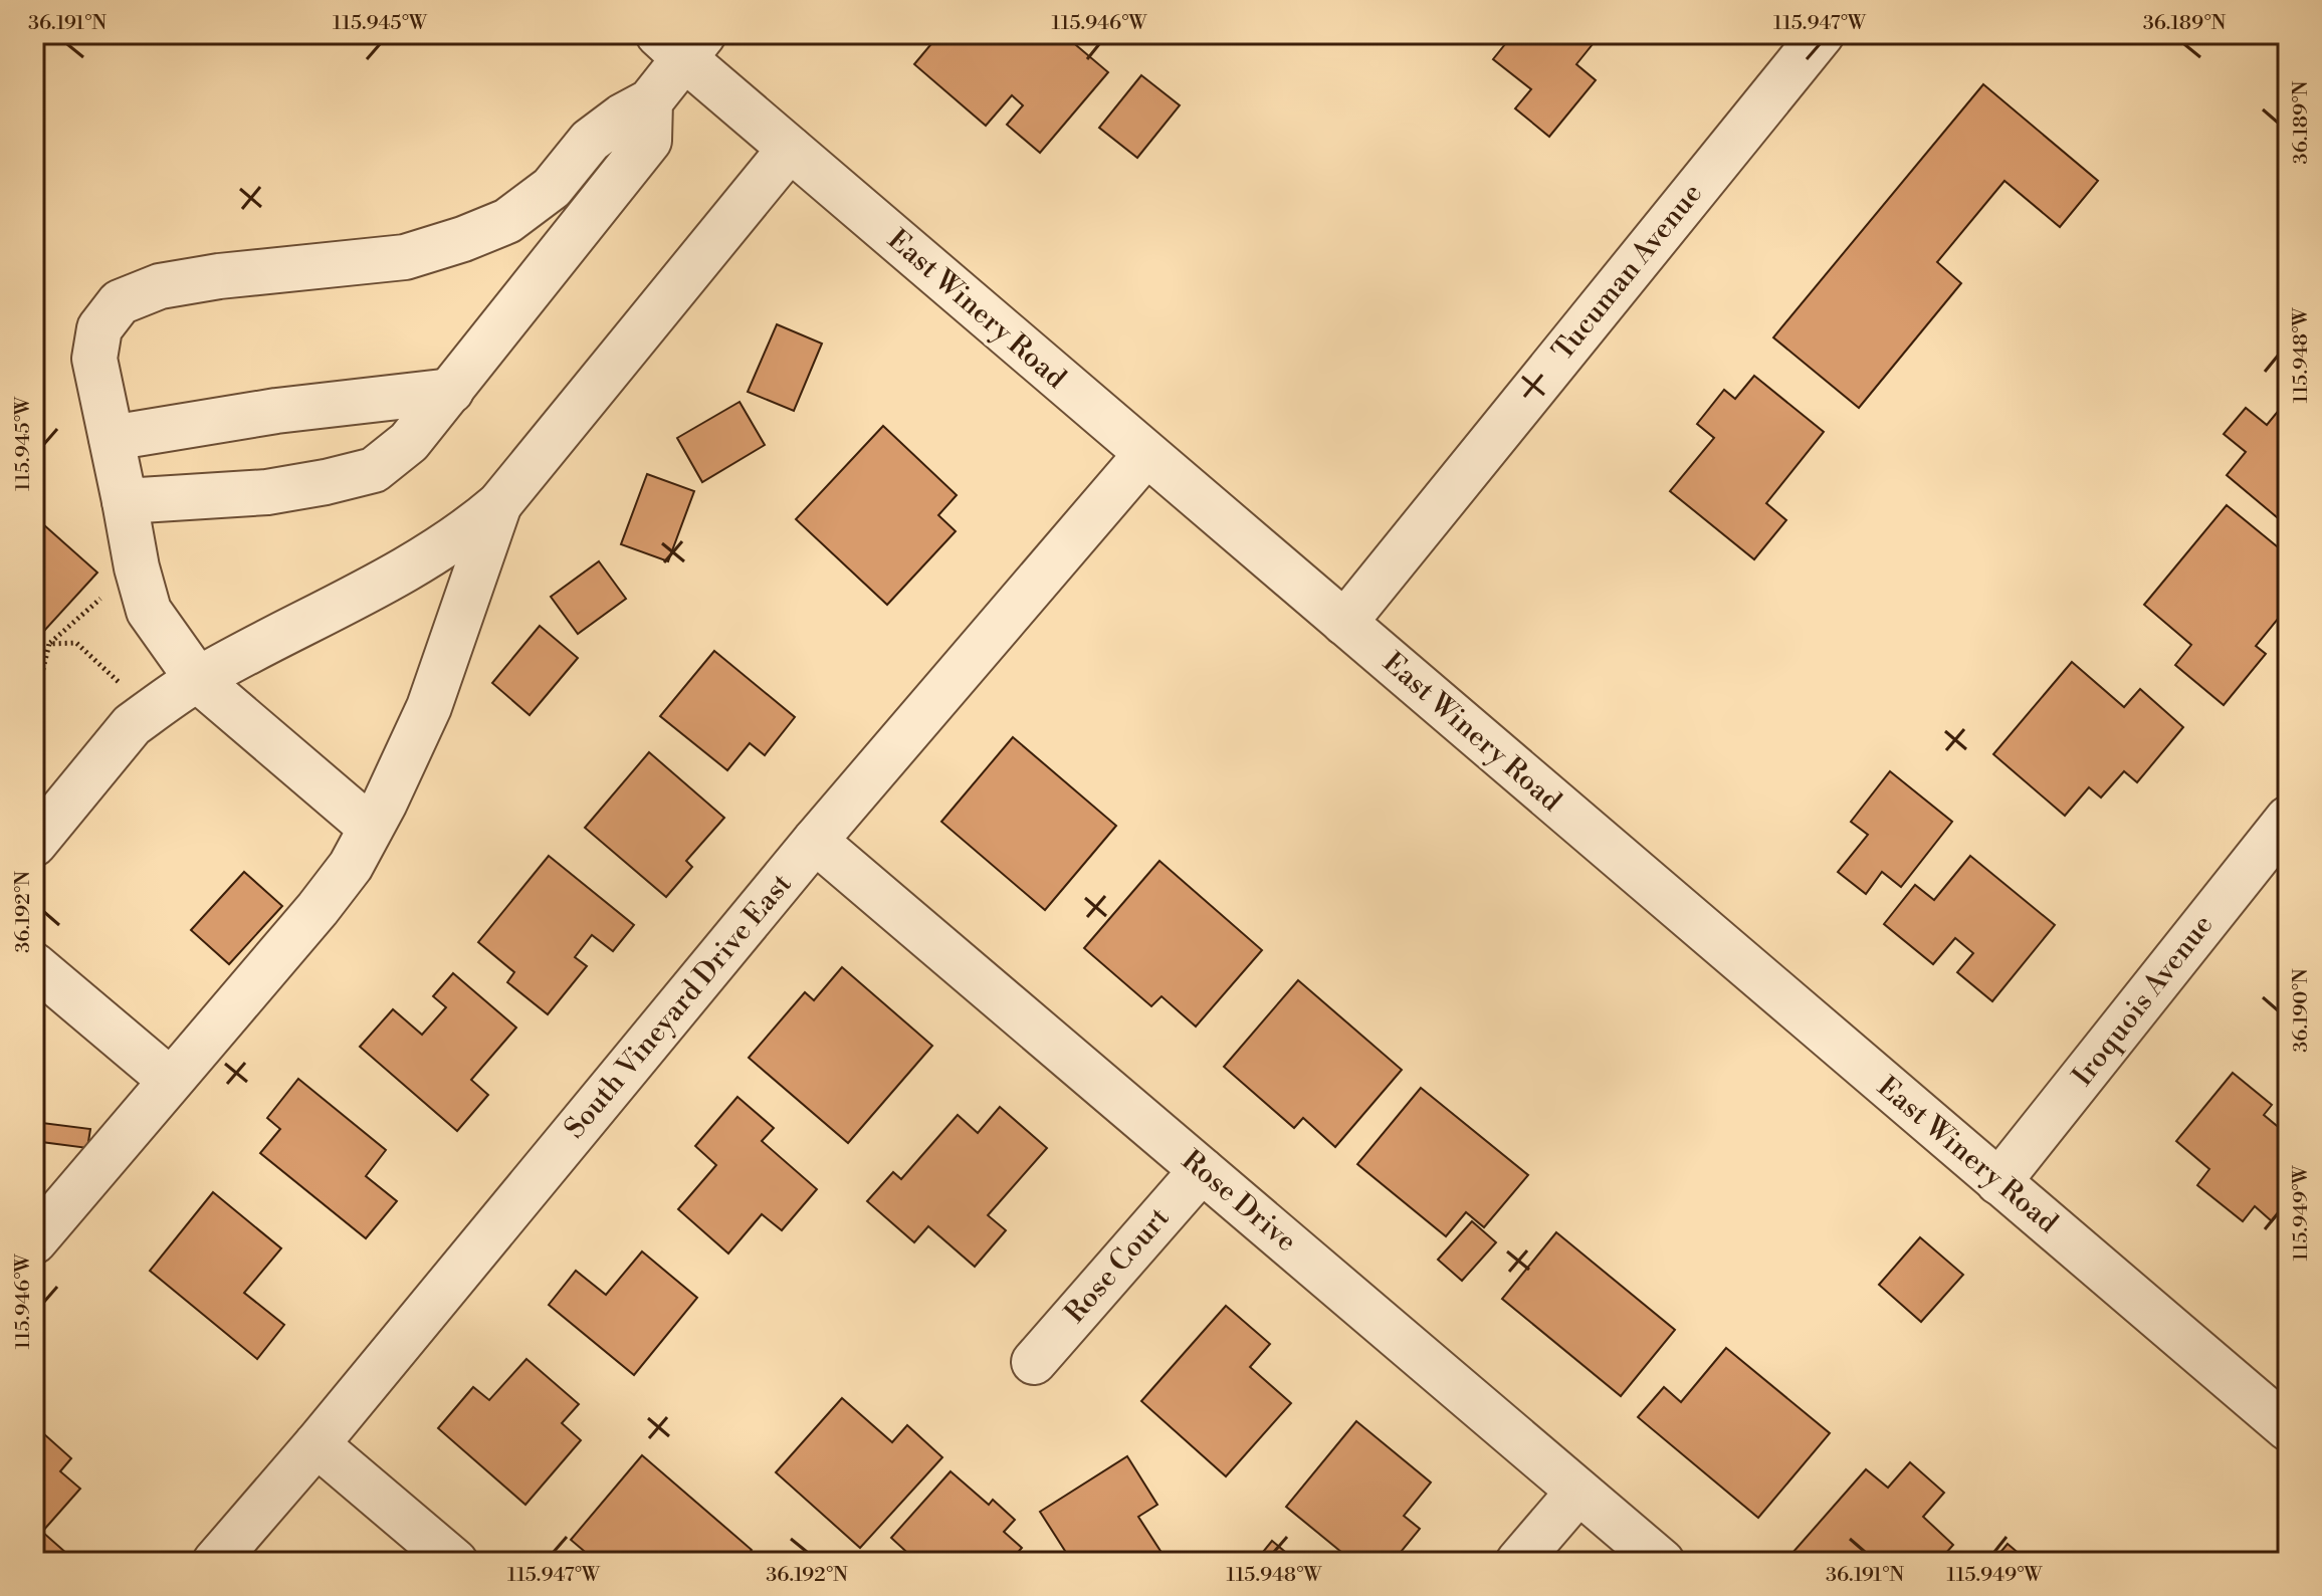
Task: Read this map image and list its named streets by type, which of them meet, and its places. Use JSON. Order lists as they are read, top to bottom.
{
  "streets": {
    "street": [
      "Tucuman Avenue",
      "East Winery Road",
      "Iroquois Avenue",
      "South Vineyard Drive East",
      "Rose Drive",
      "Rose Court"
    ]
  },
  "crossings": [
    ["Tucuman Avenue", "East Winery Road"],
    ["East Winery Road", "Iroquois Avenue"],
    ["East Winery Road", "South Vineyard Drive East"],
    ["South Vineyard Drive East", "Rose Drive"],
    ["Rose Drive", "Rose Court"]
  ],
  "coordinates": [
    "36.191°N",
    "115.945°W",
    "115.946°W",
    "115.947°W",
    "36.189°N",
    "115.948°W",
    "36.192°N",
    "36.190°N",
    "115.949°W"
  ]
}
